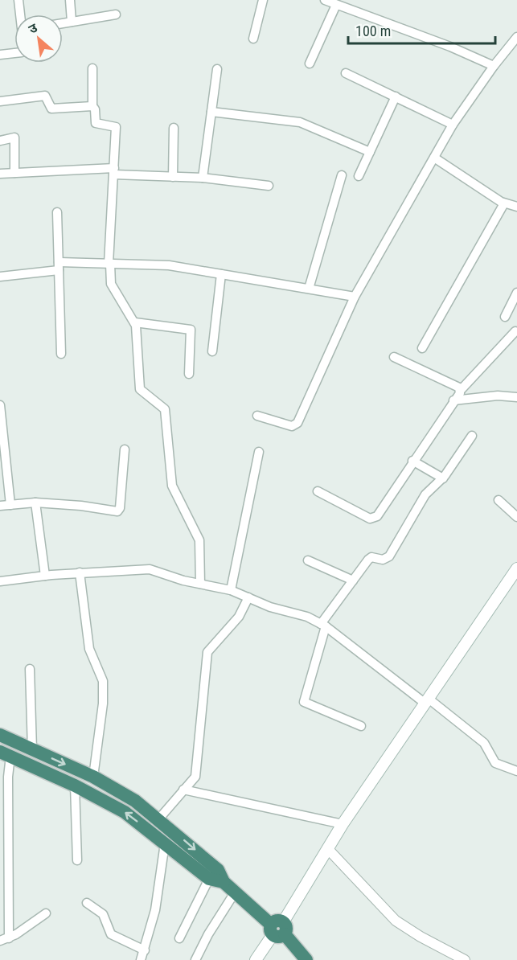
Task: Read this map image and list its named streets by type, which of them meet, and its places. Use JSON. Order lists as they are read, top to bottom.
{
  "scale_bar": "100 m",
  "north": "top left"
}
